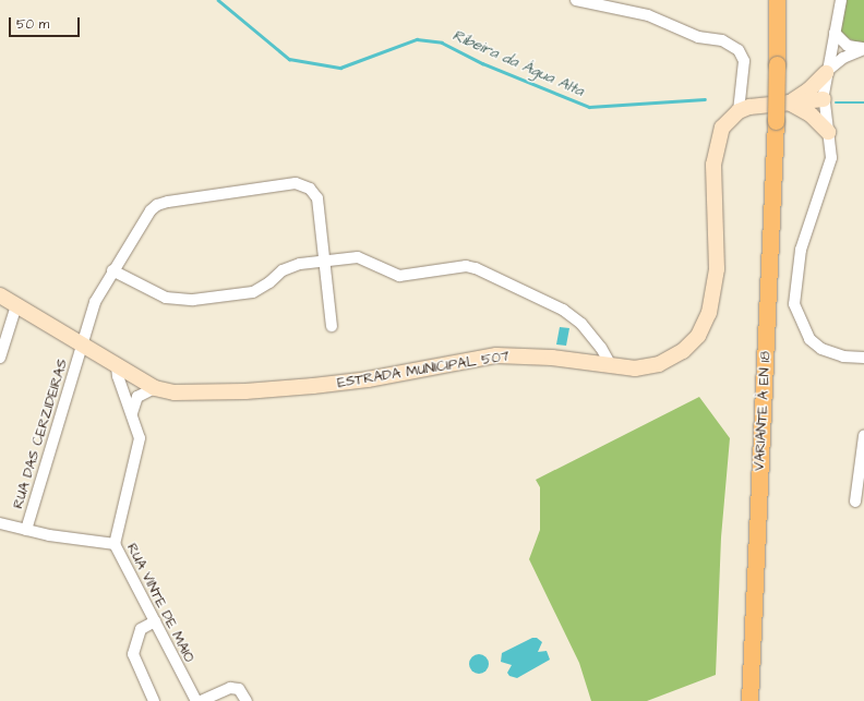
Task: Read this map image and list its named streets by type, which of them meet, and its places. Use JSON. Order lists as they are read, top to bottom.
{
  "streets": {
    "main road": ["VARIANTE À EN 18"],
    "street": ["ESTRADA MUNICIPAL 507", "RUA DAS CERZIDEIRAS", "RUA VINTE DE MAIO"]
  },
  "crossings": [
    ["ESTRADA MUNICIPAL 507", "RUA DAS CERZIDEIRAS"],
    ["ESTRADA MUNICIPAL 507", "RUA VINTE DE MAIO"]
  ],
  "water": ["Ribeira da Água Alta"],
  "scale_bar": "50 m"
}
